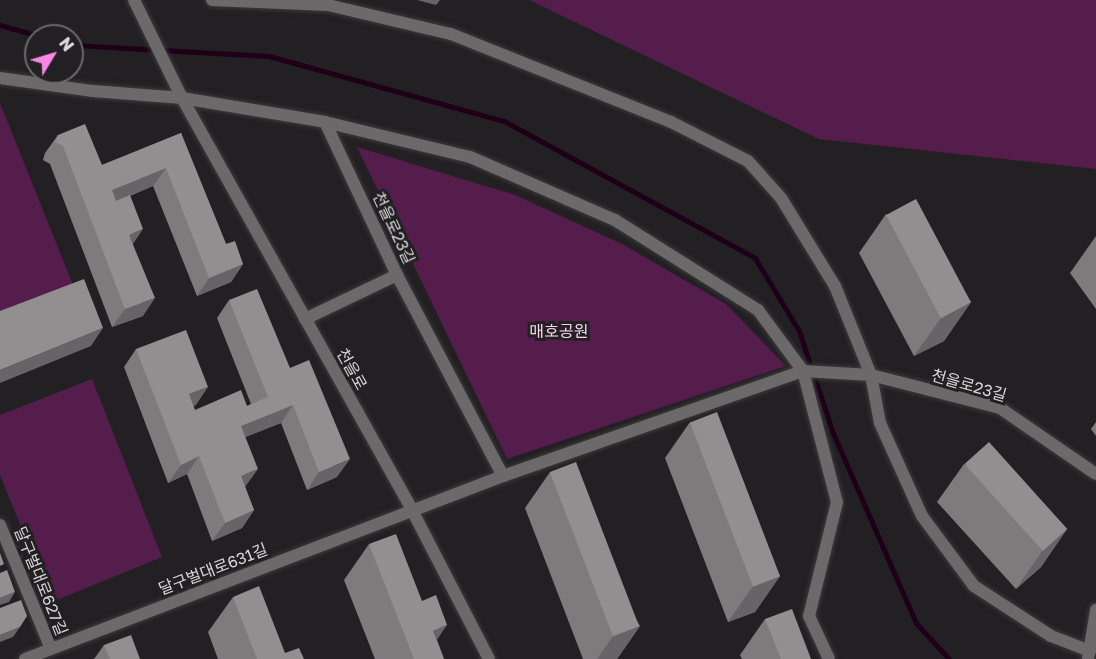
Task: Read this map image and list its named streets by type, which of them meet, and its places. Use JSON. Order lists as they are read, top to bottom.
{
  "streets": {
    "street": [
      "천을로23길",
      "천을로",
      "달구벌대로631길",
      "달구벌대로627길"
    ]
  },
  "crossings": [
    ["천을로", "달구벌대로631길"],
    ["달구벌대로631길", "달구벌대로627길"]
  ],
  "parks": ["매호공원"],
  "north": "top right"
}
